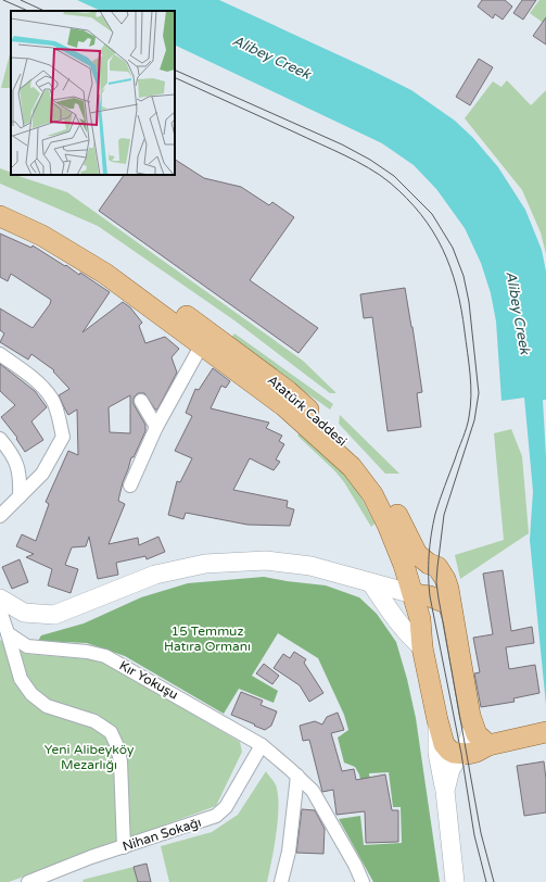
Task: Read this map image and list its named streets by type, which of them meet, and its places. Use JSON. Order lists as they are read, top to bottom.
{
  "streets": {
    "main road": ["Atatürk Caddesi"],
    "street": ["Kır Yokuşu", "Nihan Sokağı"]
  },
  "crossings": [
    ["Kır Yokuşu", "Nihan Sokağı"]
  ],
  "water": ["Alibey Creek"],
  "parks": ["15 Temmuz Hatıra Ormanı", "Yeni Alibeyköy Mezarlığı"]
}
